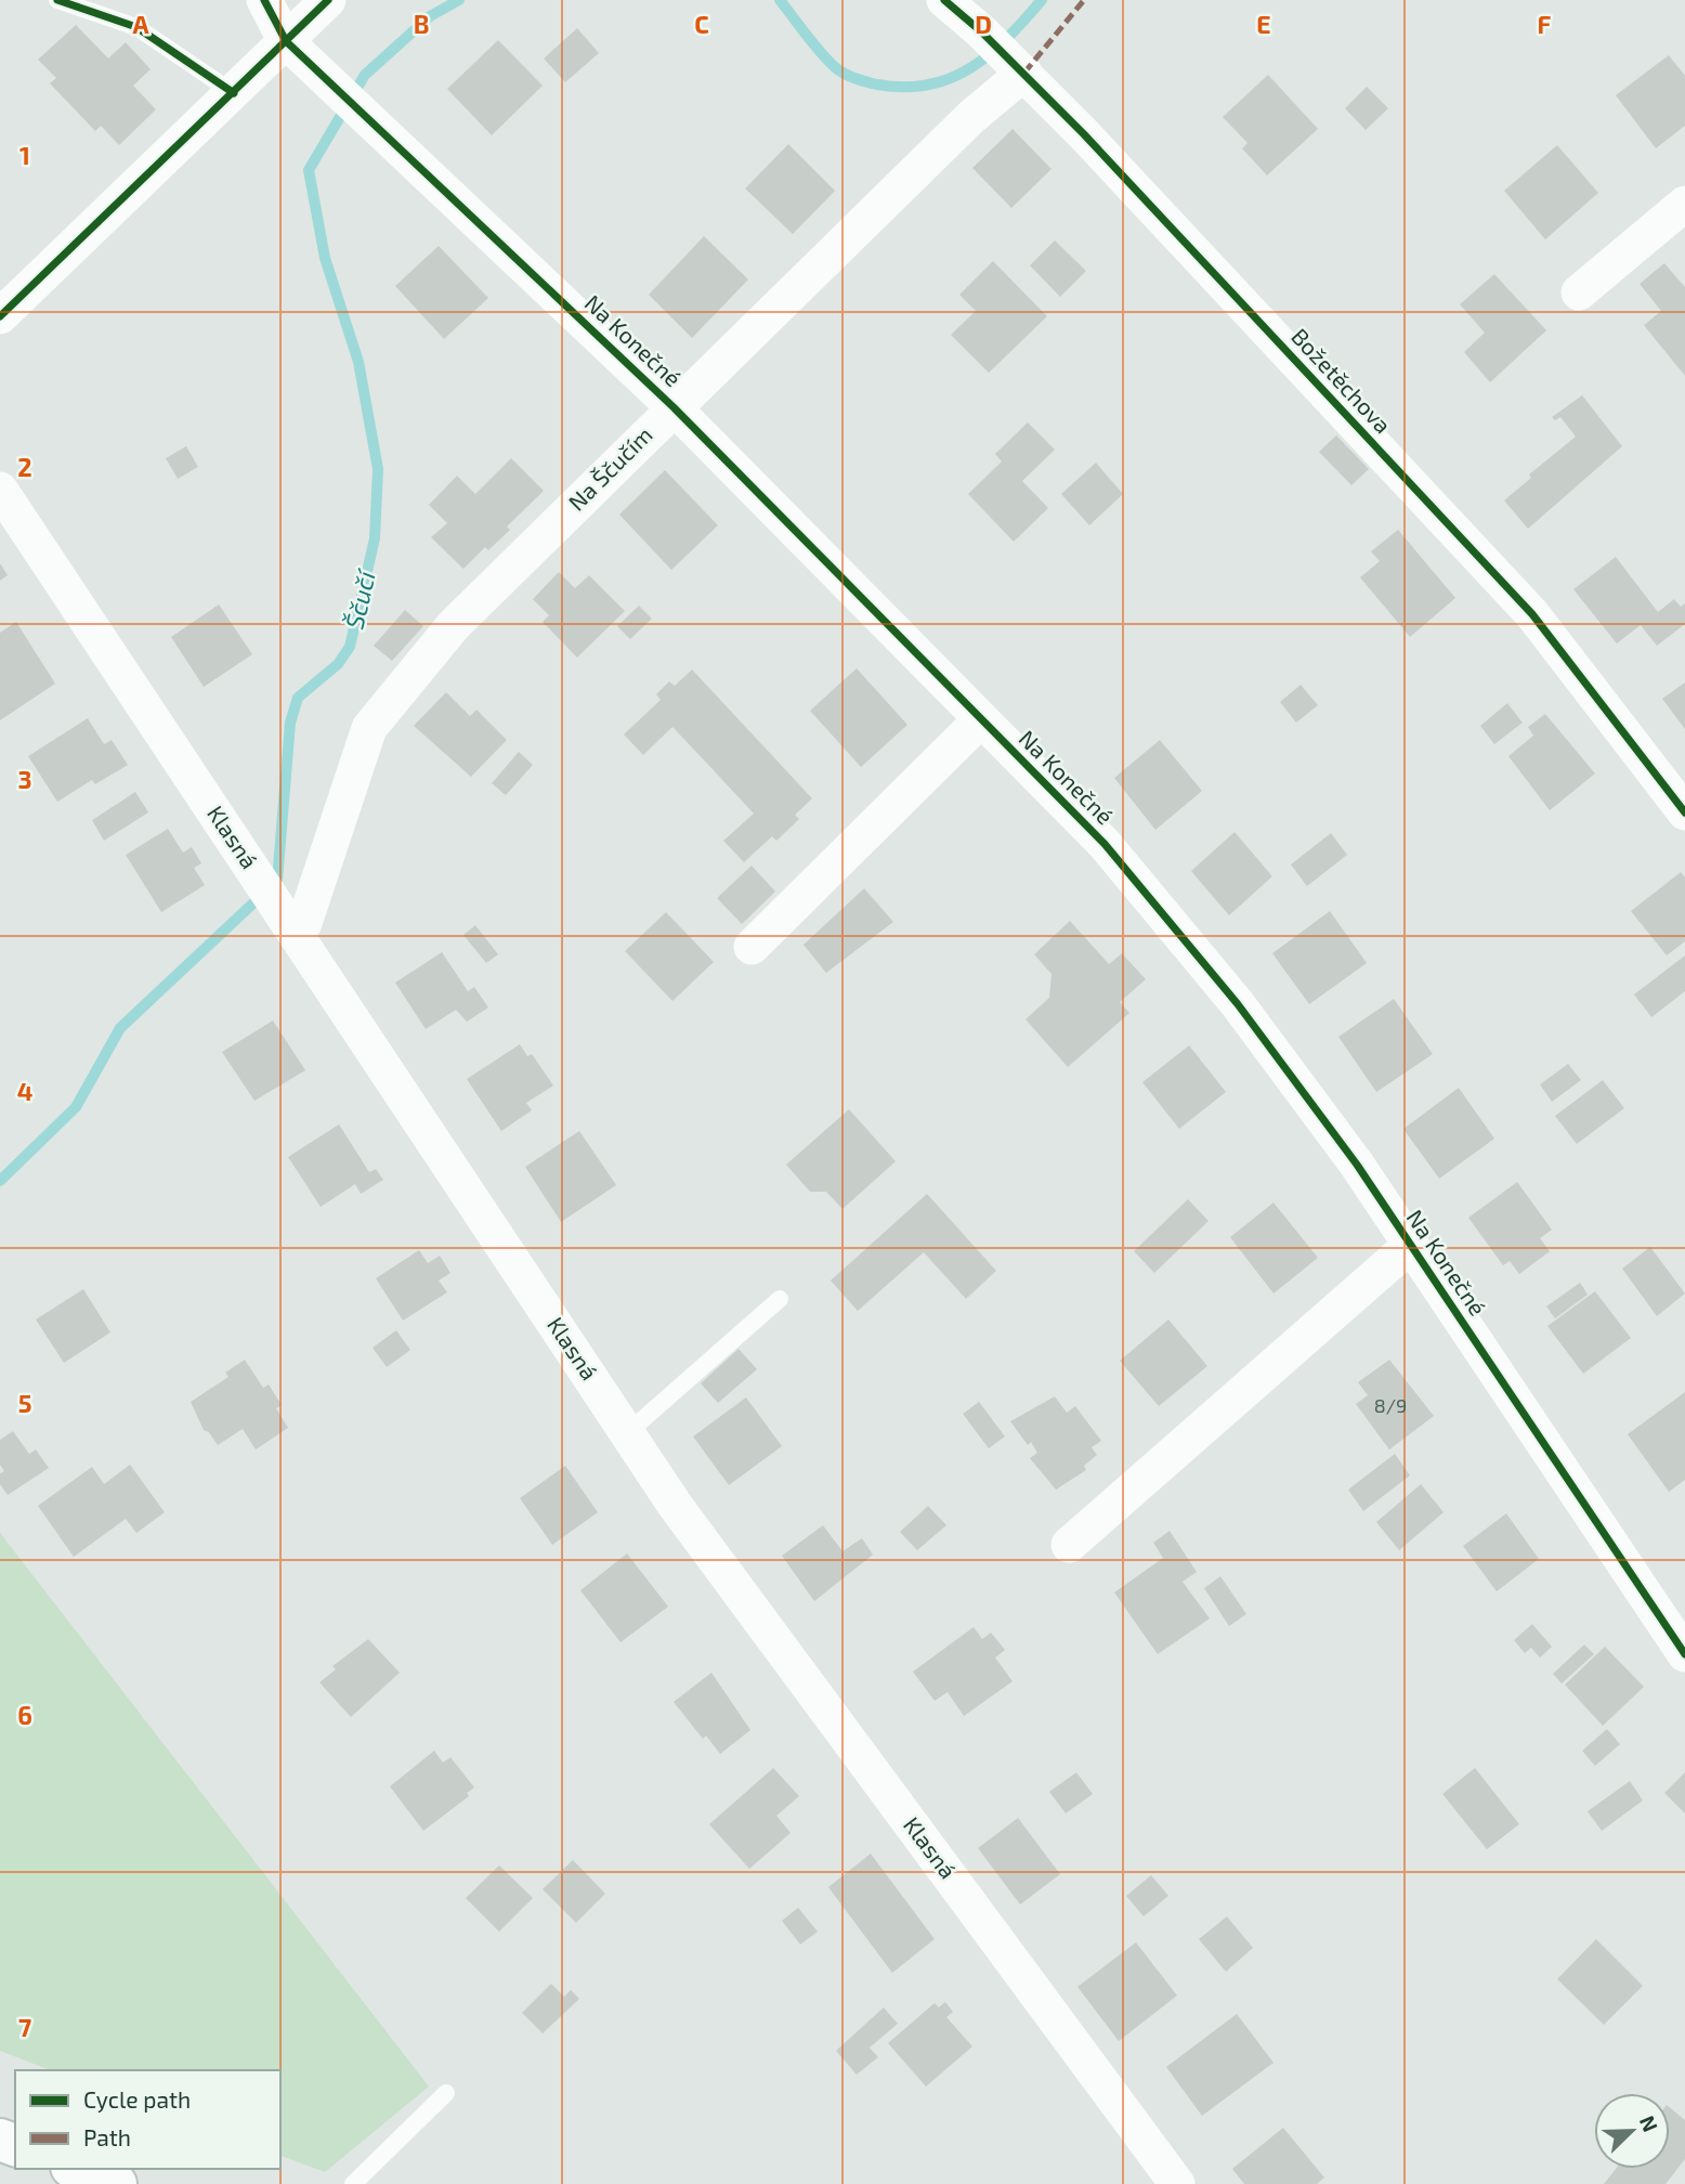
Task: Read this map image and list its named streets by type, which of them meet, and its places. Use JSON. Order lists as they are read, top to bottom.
{
  "streets": {
    "street": [
      "Na Konečné",
      "Božetěchova",
      "Na Ščučím",
      "Klasná"
    ]
  },
  "crossings": [
    ["Na Konečné", "Na Ščučím"],
    ["Božetěchova", "Na Ščučím"],
    ["Na Ščučím", "Klasná"]
  ],
  "water": ["Ščučí"],
  "house_numbers": ["8/9"],
  "legend": ["Cycle path", "Path"],
  "north": "top right",
  "grid": {
    "columns": [
      "A",
      "B",
      "C",
      "D",
      "E",
      "F"
    ],
    "rows": [
      "1",
      "2",
      "3",
      "4",
      "5",
      "6",
      "7"
    ]
  }
}
